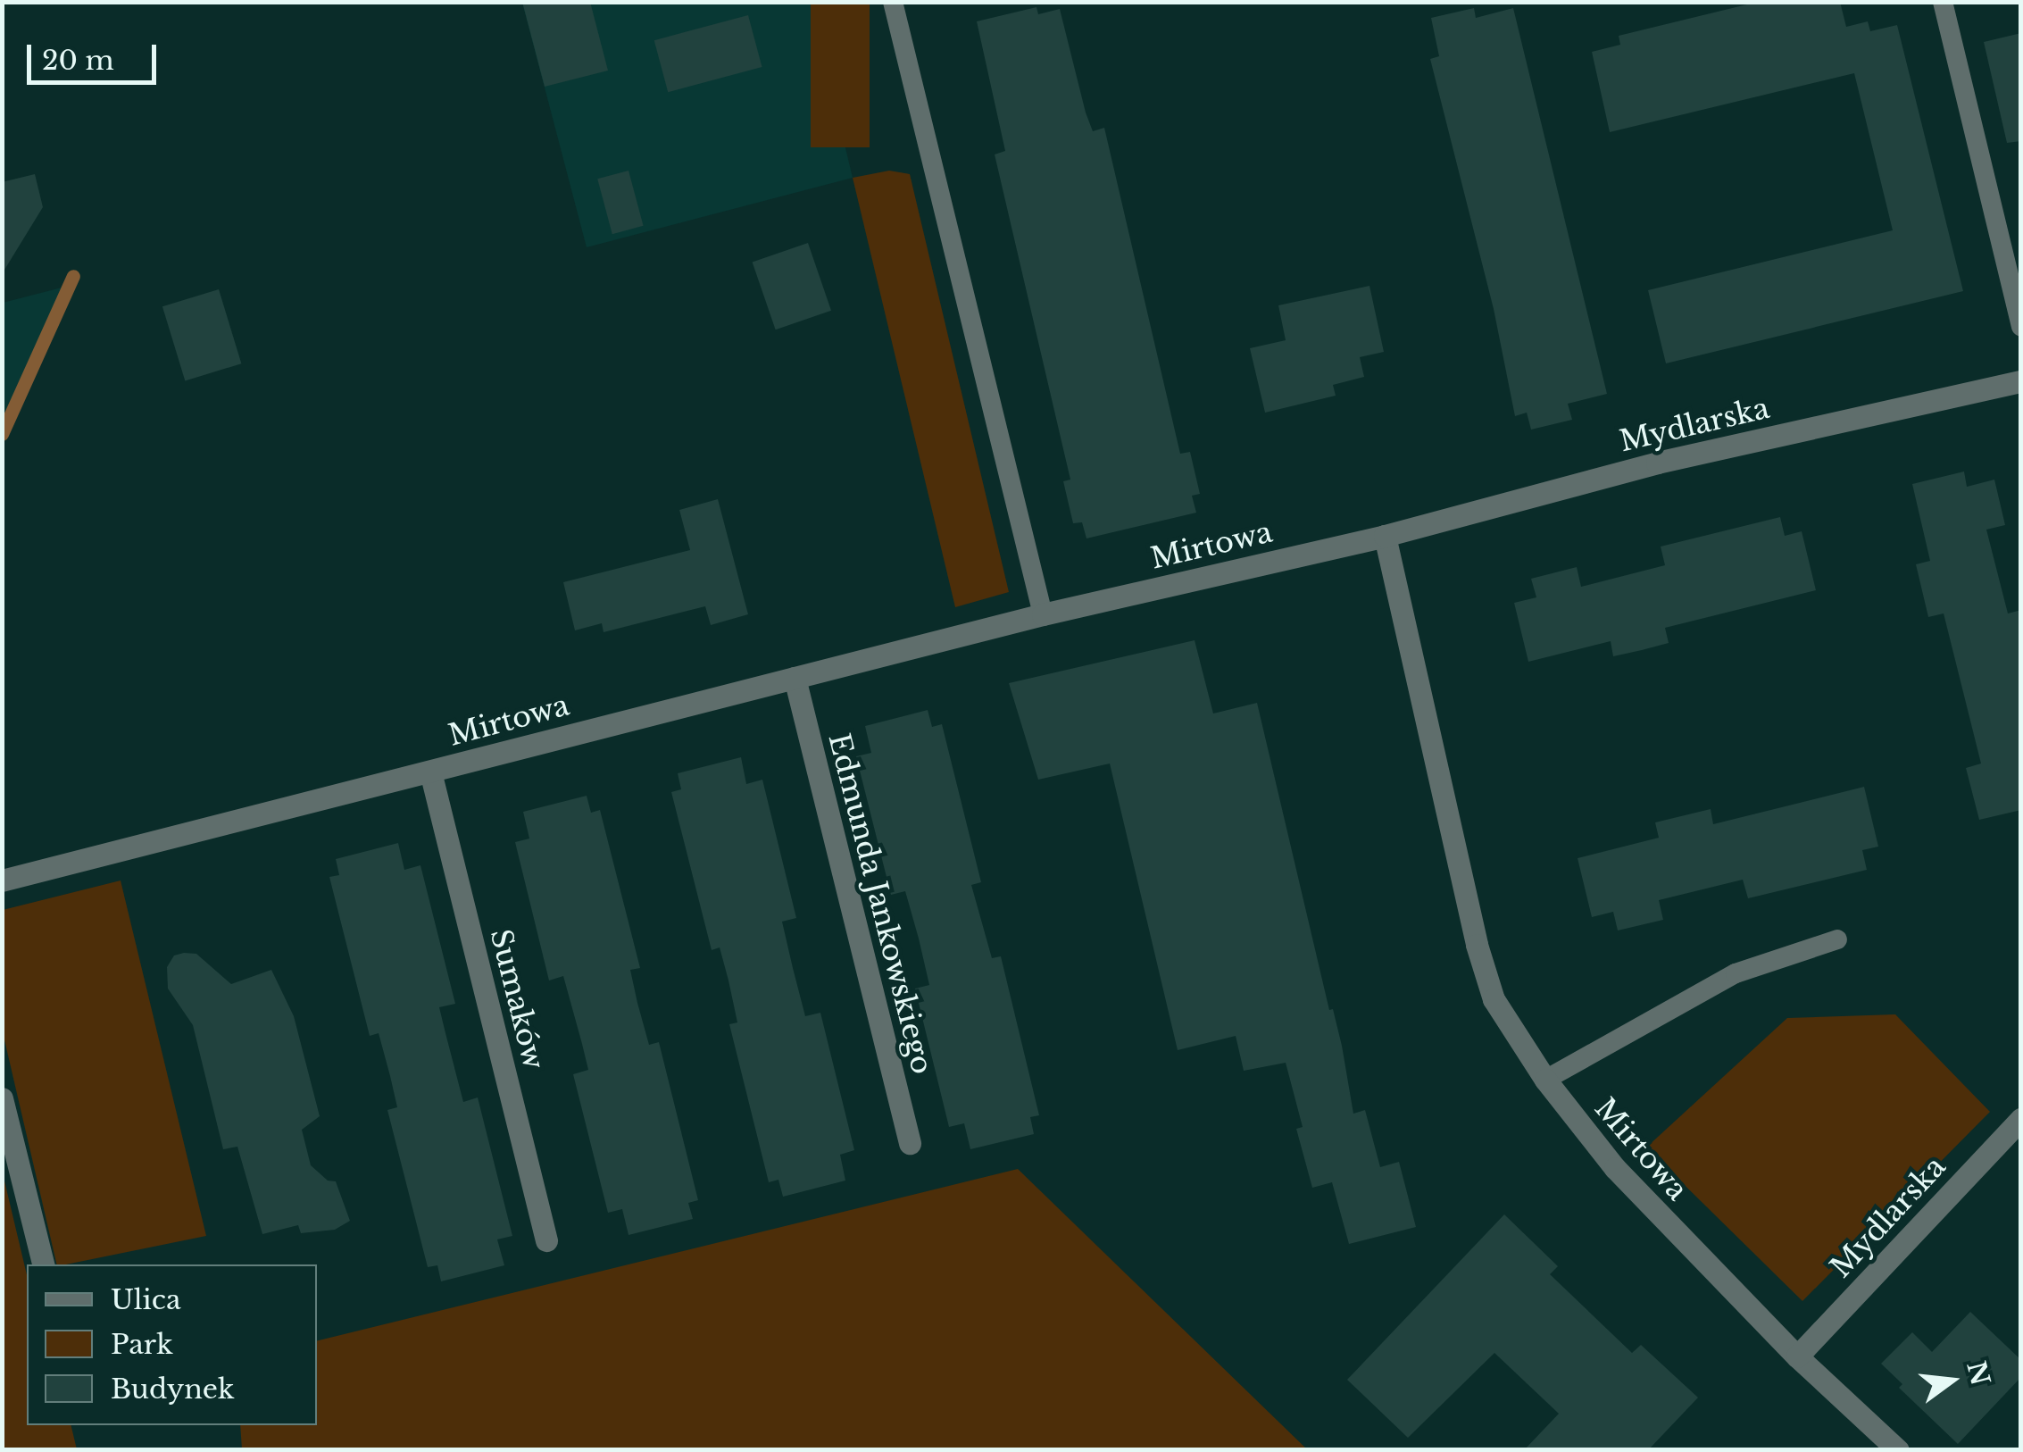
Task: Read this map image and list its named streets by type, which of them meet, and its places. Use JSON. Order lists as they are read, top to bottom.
{
  "streets": {
    "street": [
      "Mydlarska",
      "Mirtowa",
      "Edmunda Jankowskiego",
      "Sumaków"
    ]
  },
  "crossings": [
    ["Mydlarska", "Mirtowa"],
    ["Mirtowa", "Edmunda Jankowskiego"],
    ["Mirtowa", "Sumaków"]
  ],
  "legend": ["Ulica", "Park", "Budynek"],
  "scale_bar": "20 m",
  "north": "right"
}
